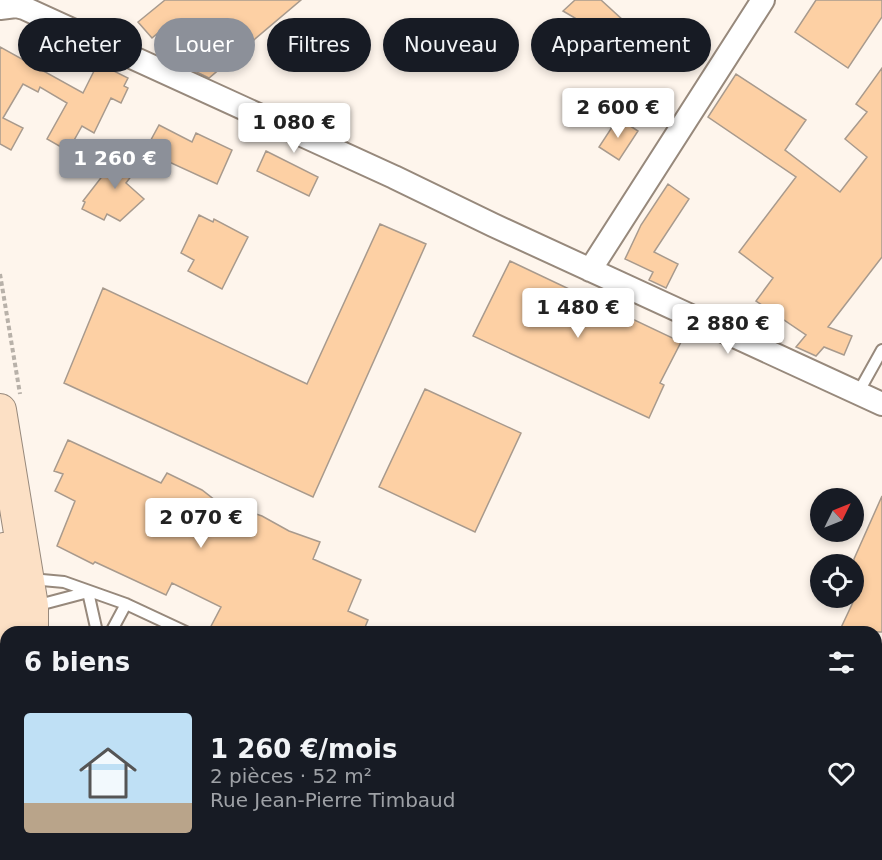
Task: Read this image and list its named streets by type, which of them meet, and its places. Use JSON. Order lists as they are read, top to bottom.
{
  "north": "top right",
  "page": {
    "chip": [
      "Acheter",
      "Louer",
      "Filtres",
      "Nouveau",
      "Appartement"
    ],
    "price": [
      "2 600 €",
      "1 080 €",
      "1 260 €",
      "1 480 €",
      "2 880 €",
      "2 070 €"
    ],
    "heading": "6 biens",
    "list": [
      {
        "name": "1 260 €/mois",
        "note": "2 pièces · 52 m² · Rue Jean-Pierre Timbaud"
      }
    ]
  }
}
